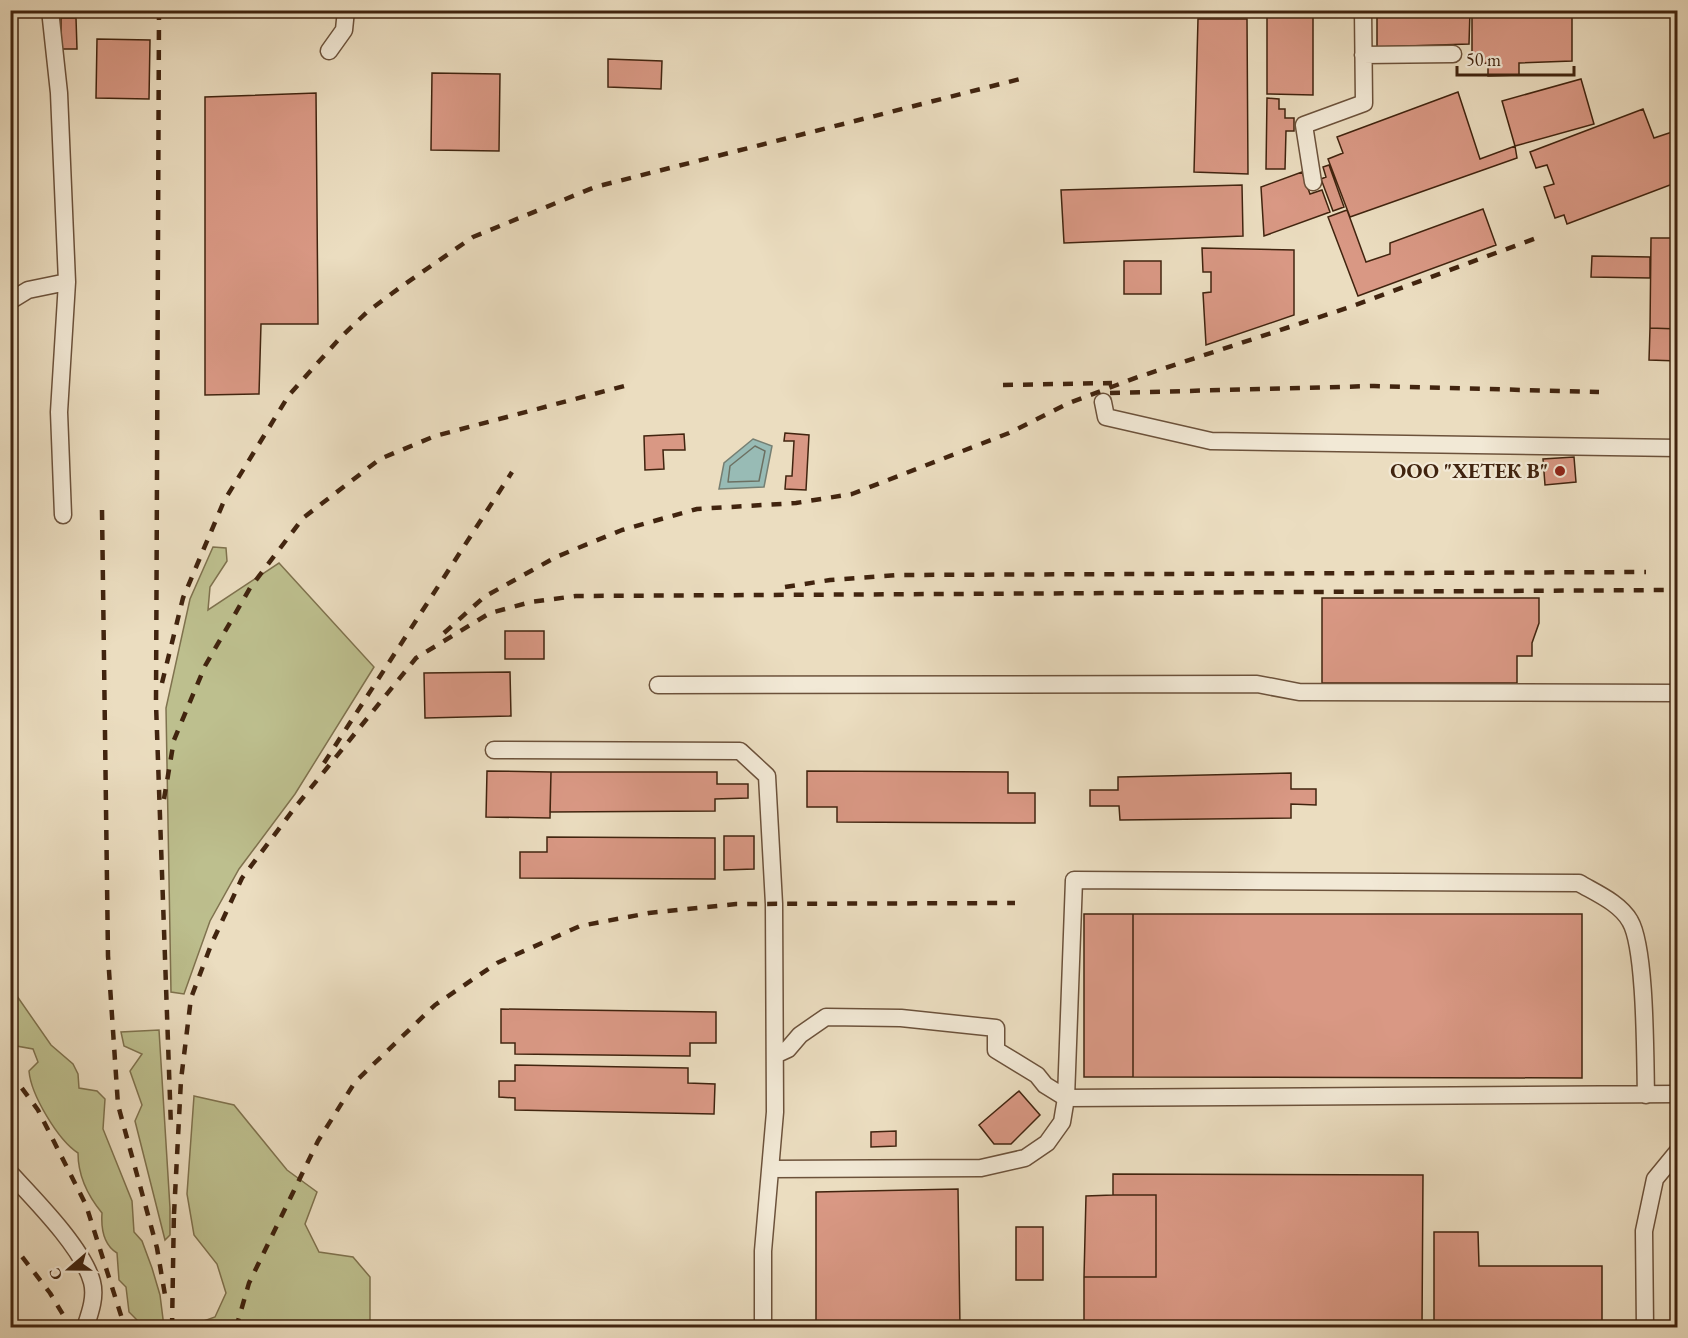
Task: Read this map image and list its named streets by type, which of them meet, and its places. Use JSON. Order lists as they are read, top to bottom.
{
  "places": ["ООО \"ХЕТЕК В\""],
  "scale_bar": "50 m",
  "north": "left"
}
